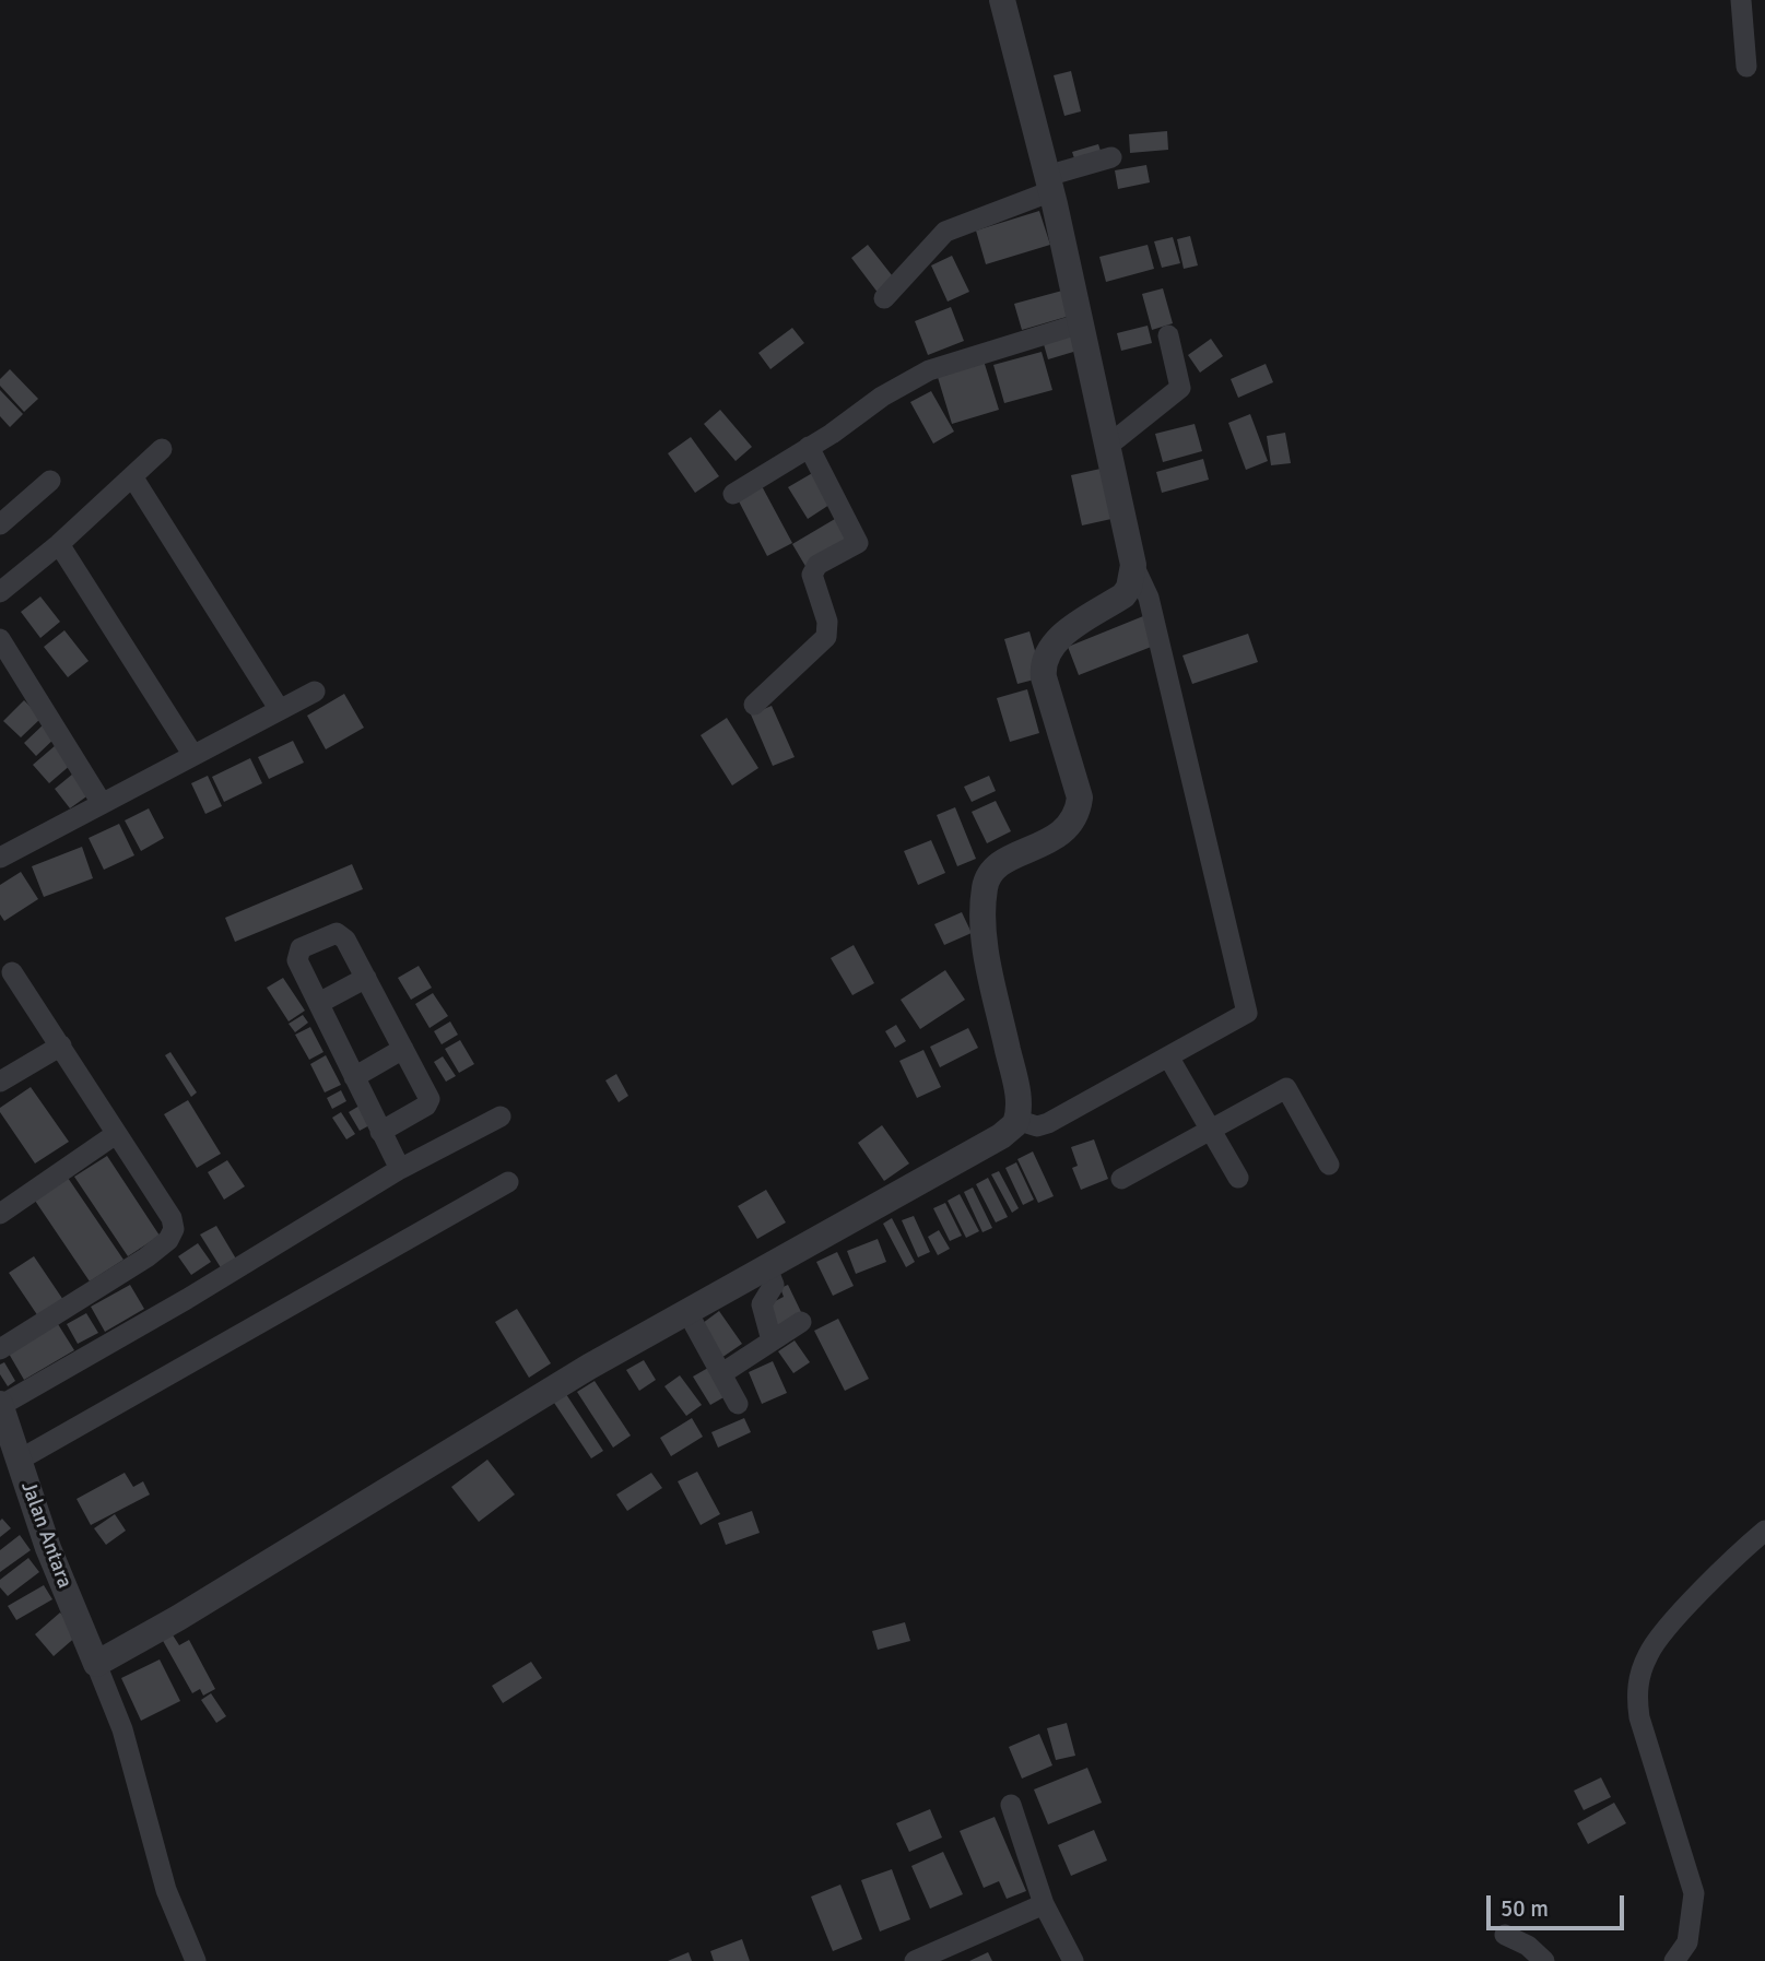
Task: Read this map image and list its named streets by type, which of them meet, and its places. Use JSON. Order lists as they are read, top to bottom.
{
  "streets": {
    "street": ["Jalan Antara"]
  },
  "scale_bar": "50 m"
}
